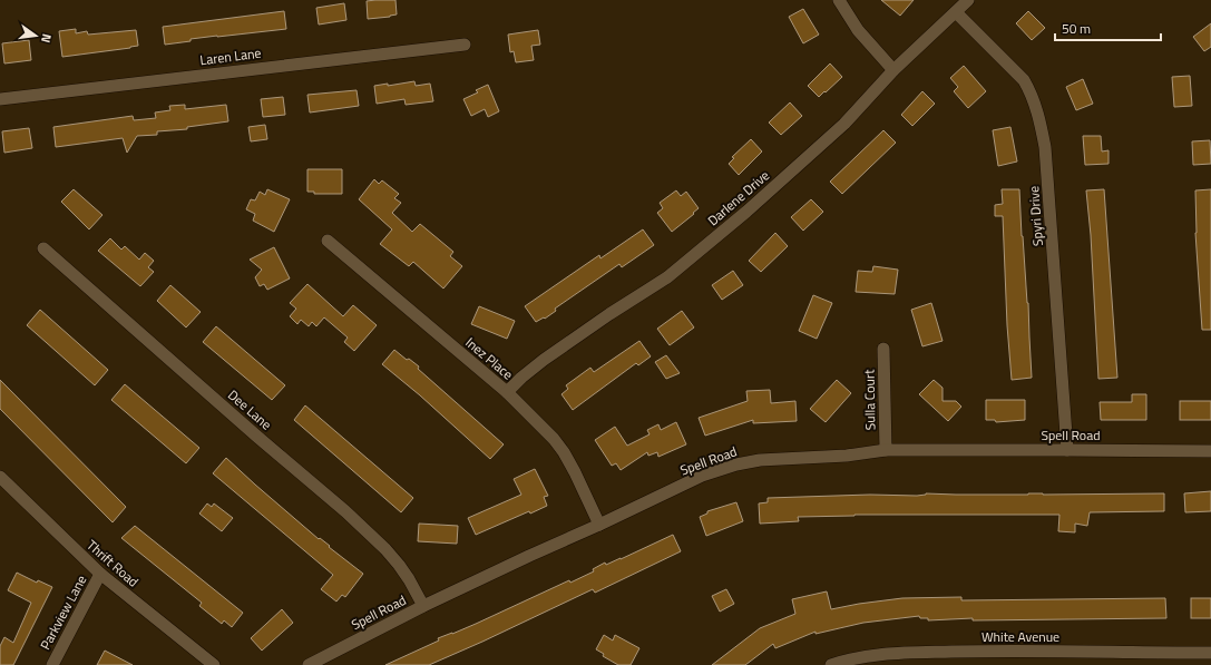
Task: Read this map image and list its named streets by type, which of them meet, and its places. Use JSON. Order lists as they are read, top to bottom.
{
  "streets": {
    "street": [
      "Laren Lane",
      "Darlene Drive",
      "Spyri Drive",
      "Inez Place",
      "Sulla Court",
      "Dee Lane",
      "Spell Road",
      "Thrift Road",
      "Parkview Lane",
      "White Avenue"
    ]
  },
  "crossings": [
    ["Darlene Drive", "Spyri Drive"],
    ["Darlene Drive", "Inez Place"],
    ["Spyri Drive", "Spell Road"],
    ["Inez Place", "Spell Road"],
    ["Sulla Court", "Spell Road"],
    ["Dee Lane", "Spell Road"],
    ["Thrift Road", "Parkview Lane"]
  ],
  "scale_bar": "50 m",
  "north": "right"
}
